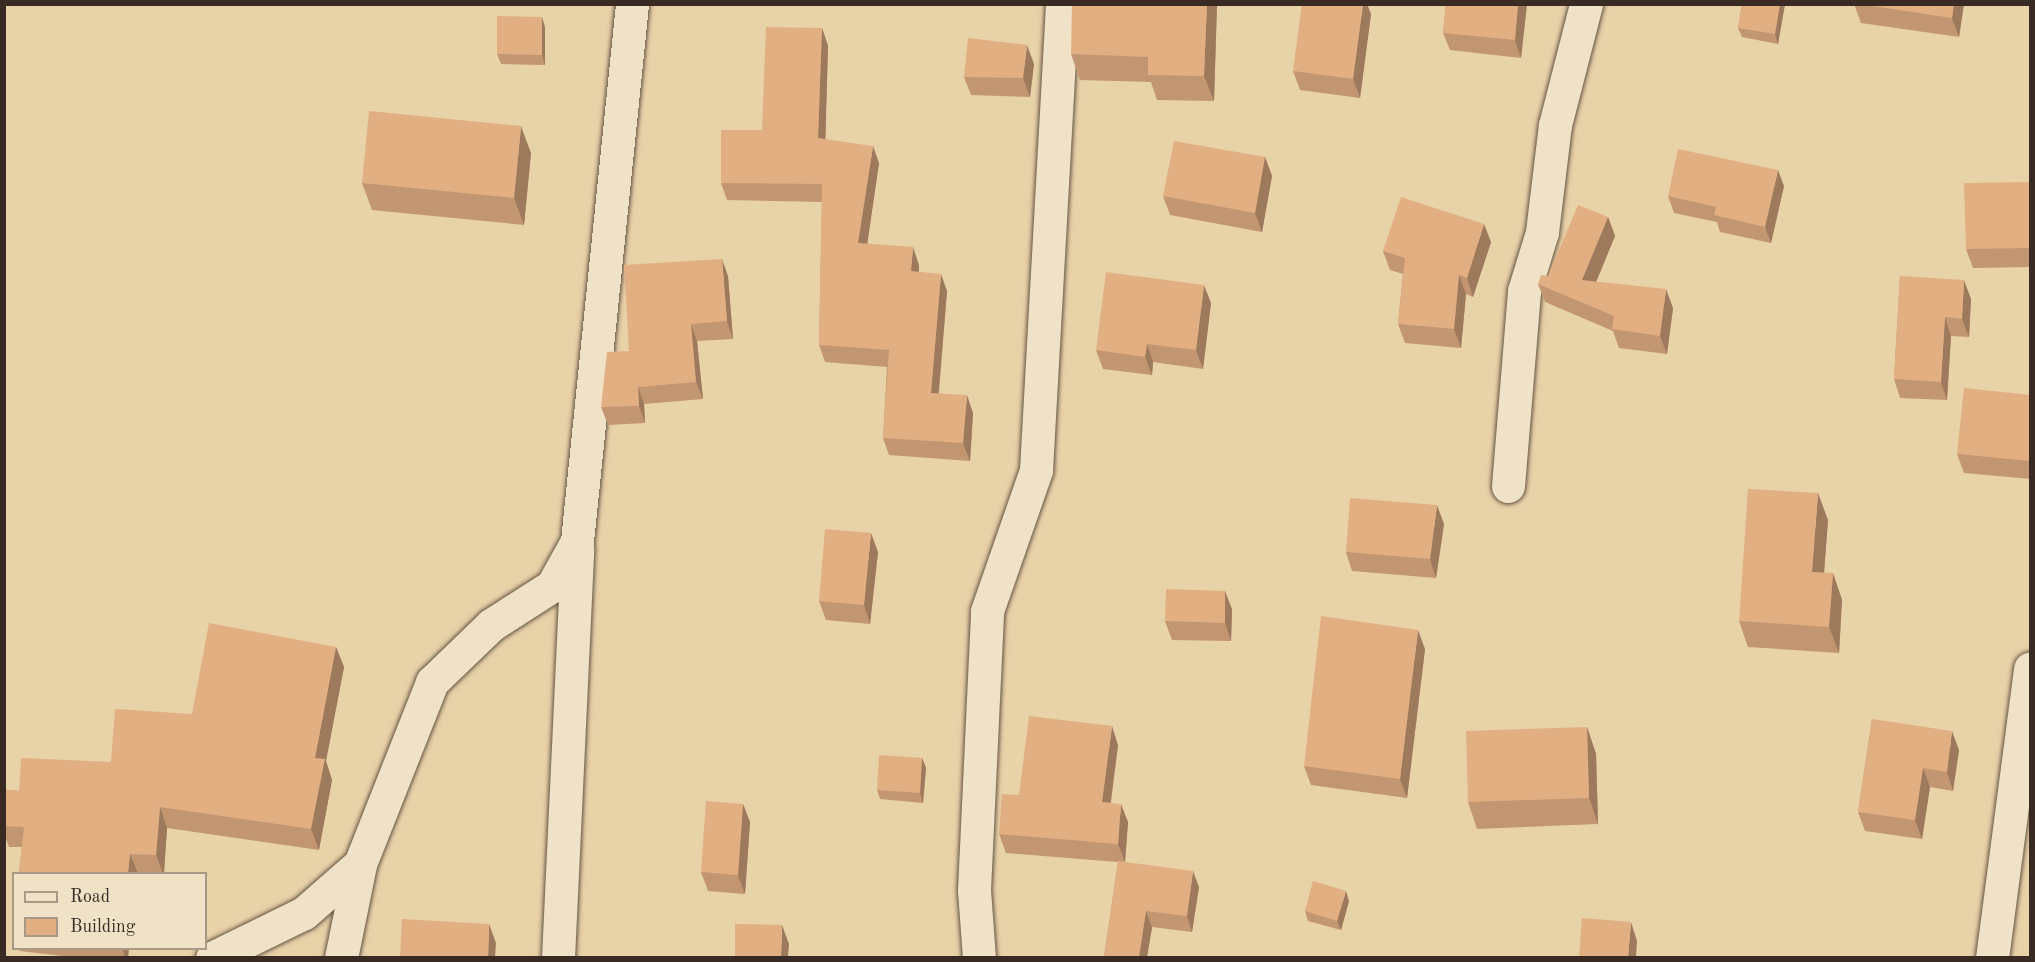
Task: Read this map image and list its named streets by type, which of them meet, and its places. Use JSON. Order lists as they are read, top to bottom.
{
  "legend": ["Road", "Building"]
}
